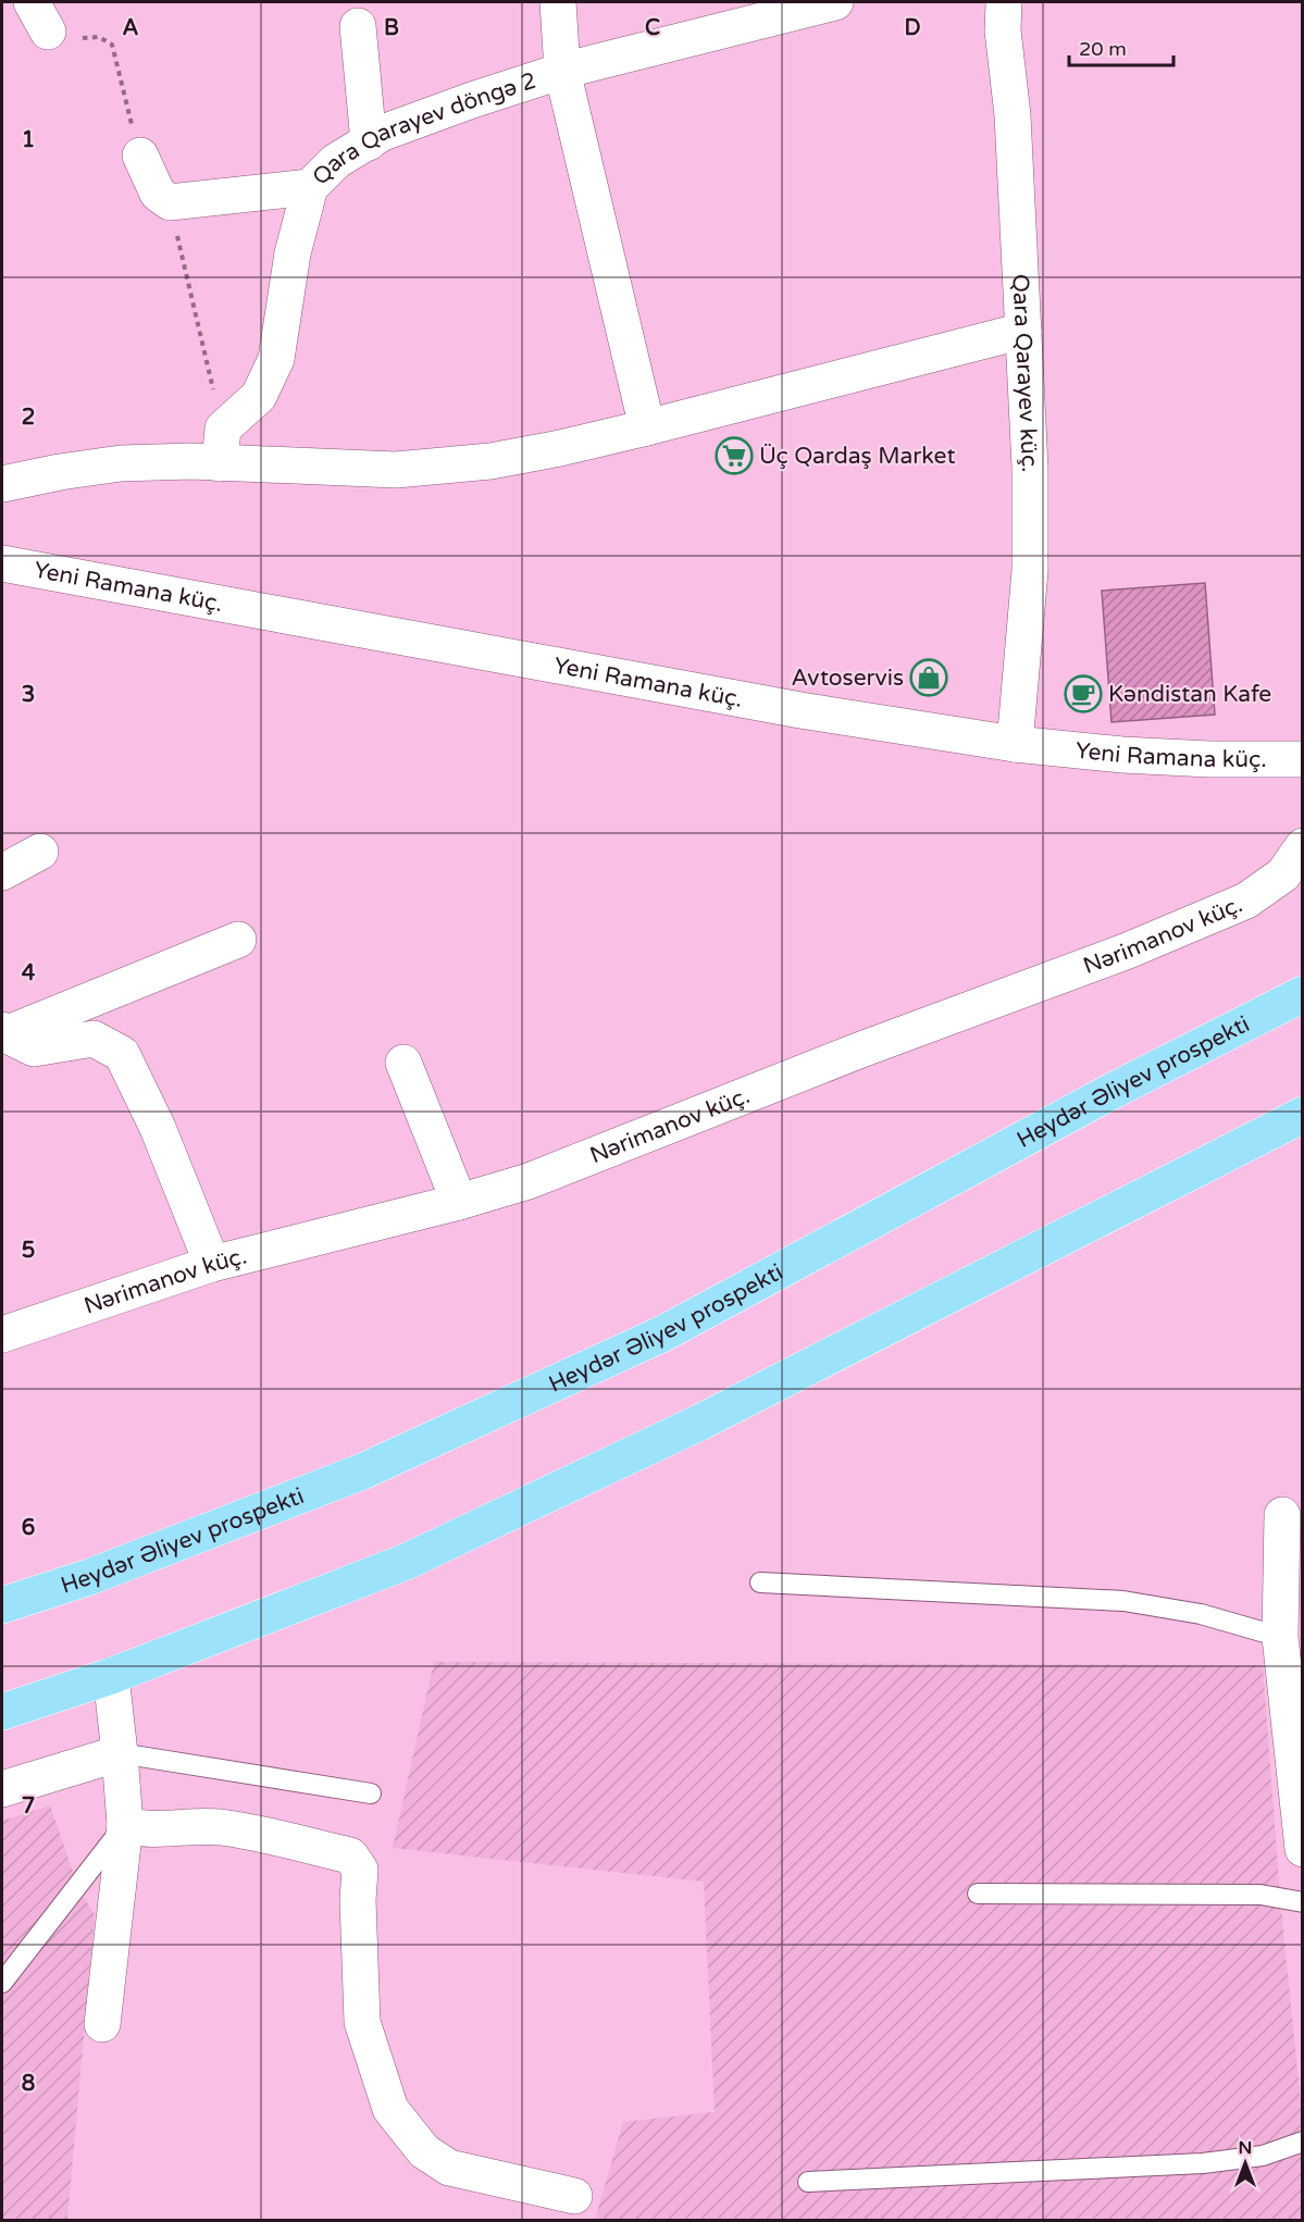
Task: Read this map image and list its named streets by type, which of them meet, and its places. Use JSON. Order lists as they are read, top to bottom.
{
  "streets": {
    "highway": ["Heydər Əliyev prospekti"],
    "street": [
      "Qara Qarayev döngə 2",
      "Qara Qarayev küç.",
      "Yeni Ramana küç.",
      "Nərimanov küç."
    ]
  },
  "crossings": [
    ["Qara Qarayev küç.", "Yeni Ramana küç."]
  ],
  "places": {
    "supermarket": ["Üç Qardaş Market"],
    "shop": ["Avtoservis"],
    "cafe": ["Kəndistan Kafe"]
  },
  "scale_bar": "20 m",
  "north": "top",
  "grid": {
    "columns": [
      "A",
      "B",
      "C",
      "D"
    ],
    "rows": [
      "1",
      "2",
      "3",
      "4",
      "5",
      "6",
      "7",
      "8"
    ]
  }
}
